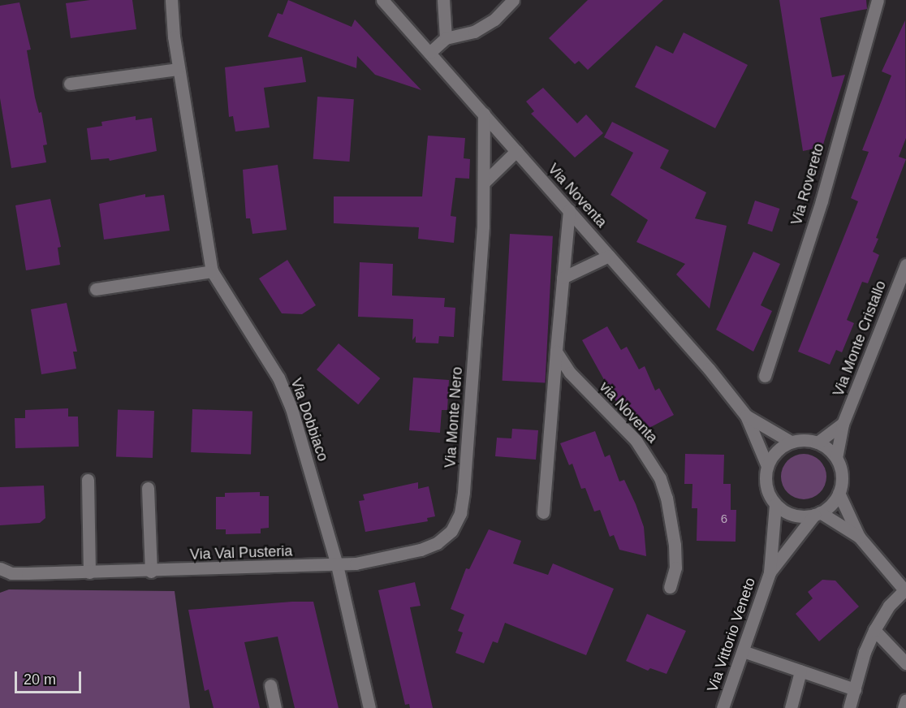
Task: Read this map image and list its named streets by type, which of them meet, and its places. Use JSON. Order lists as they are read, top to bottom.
{
  "streets": {
    "street": [
      "Via Rovereto",
      "Via Noventa",
      "Via Monte Cristallo",
      "via Noventa",
      "Via Monte Nero",
      "Via Dobbiaco",
      "Via Val Pusteria",
      "Via Vittorio Veneto"
    ]
  },
  "crossings": [
    ["Via Noventa", "Via Monte Cristallo"],
    ["Via Noventa", "via Noventa"],
    ["Via Noventa", "Via Monte Nero"],
    ["Via Noventa", "Via Vittorio Veneto"],
    ["Via Monte Cristallo", "Via Vittorio Veneto"],
    ["Via Monte Nero", "Via Dobbiaco"],
    ["Via Monte Nero", "Via Val Pusteria"],
    ["Via Dobbiaco", "Via Val Pusteria"]
  ],
  "house_numbers": ["6"],
  "scale_bar": "20 m"
}
